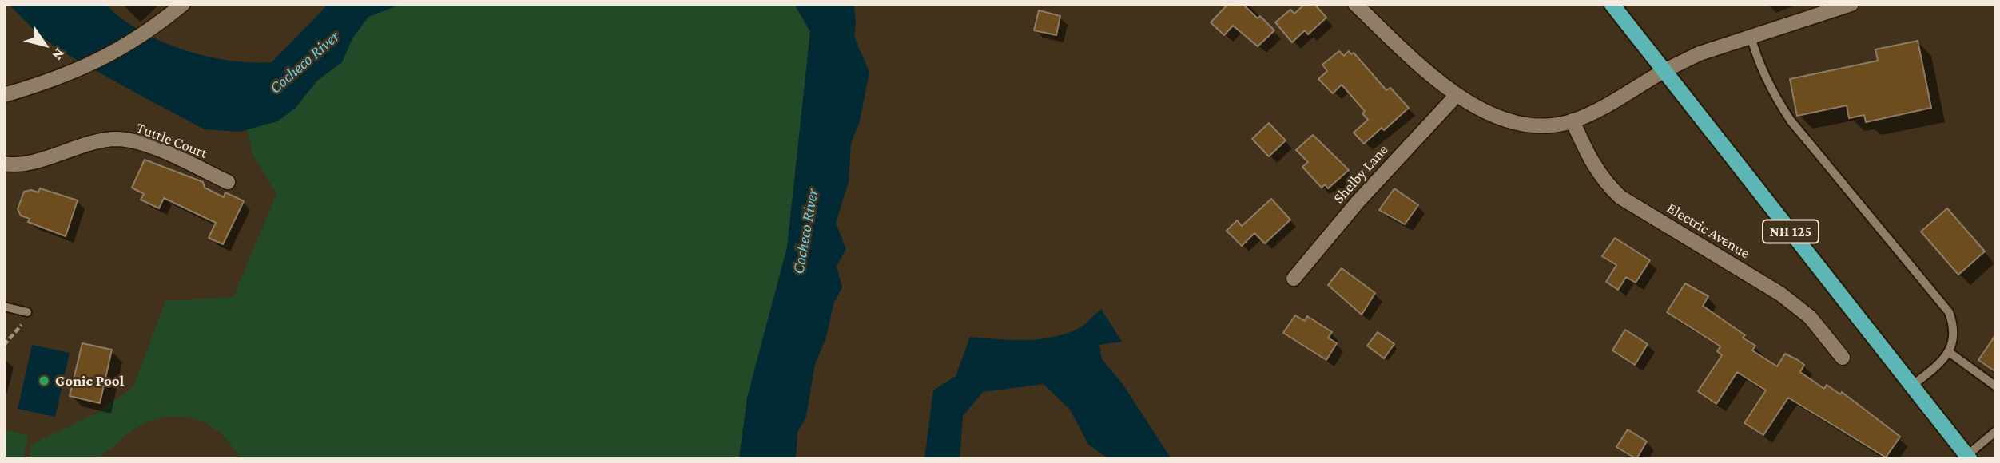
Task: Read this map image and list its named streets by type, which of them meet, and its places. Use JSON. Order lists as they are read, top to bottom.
{
  "streets": {
    "highway": ["NH 125"],
    "street": ["Tuttle Court", "Shelby Lane", "Electric Avenue"]
  },
  "water": ["Cocheco River"],
  "places": ["Gonic Pool"],
  "north": "bottom right"
}
